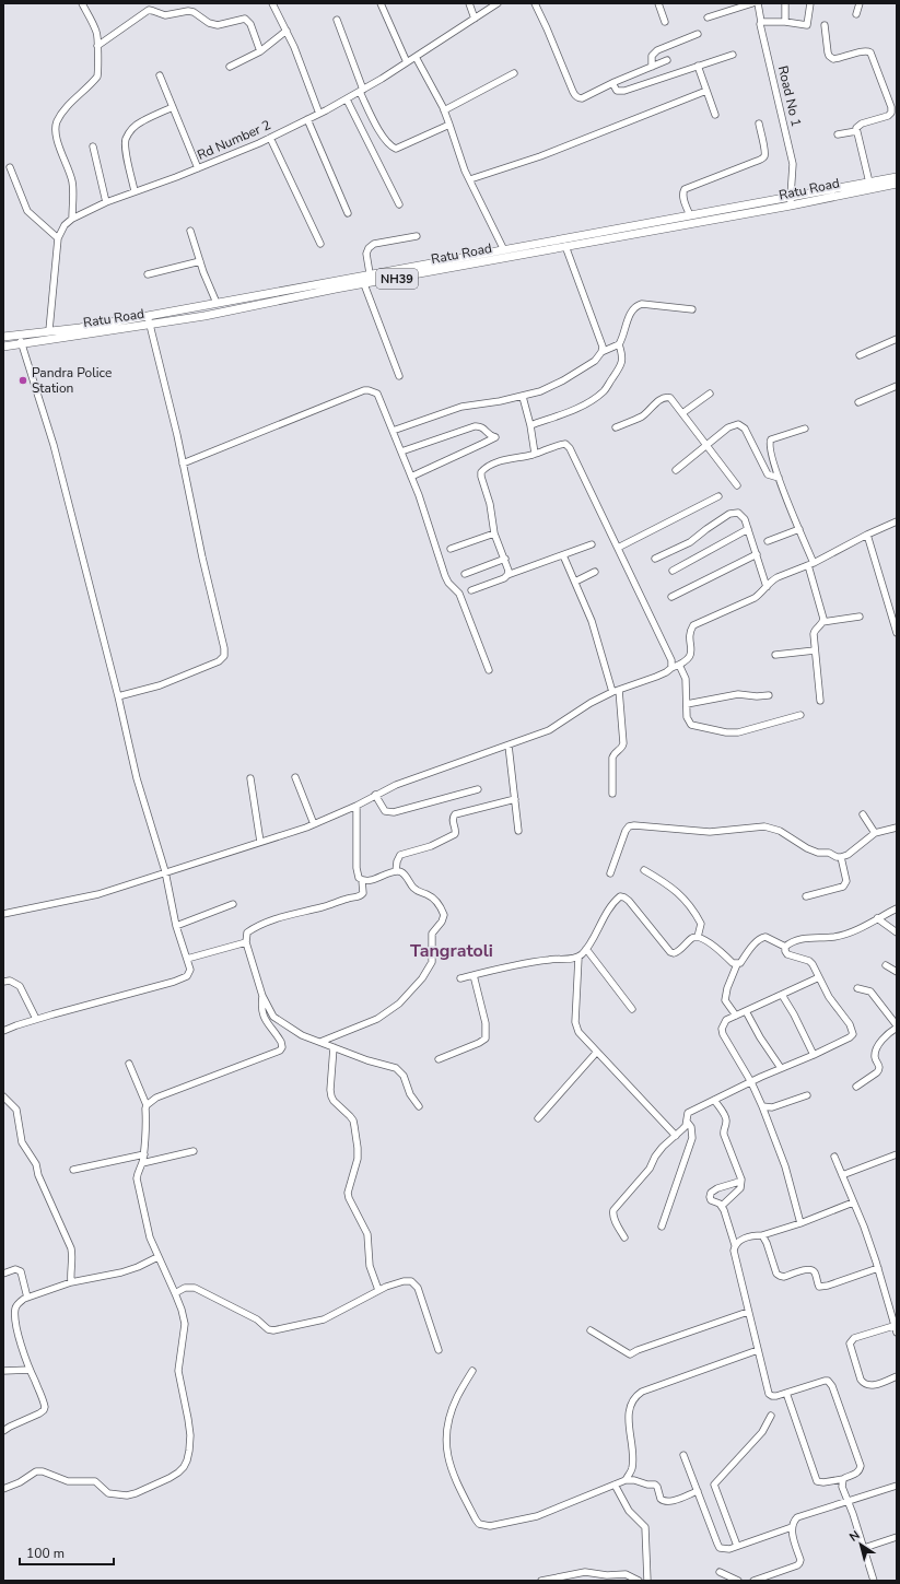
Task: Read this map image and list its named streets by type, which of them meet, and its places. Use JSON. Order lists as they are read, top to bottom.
{
  "streets": {
    "main road": ["Ratu Road", "NH39"],
    "street": ["Road No 1", "Rd Number 2"]
  },
  "crossings": [
    ["Road No 1", "Ratu Road"],
    ["Rd Number 2", "Ratu Road"]
  ],
  "districts": ["Tangratoli"],
  "places": ["Pandra Police Station"],
  "scale_bar": "100 m",
  "north": "top left"
}
